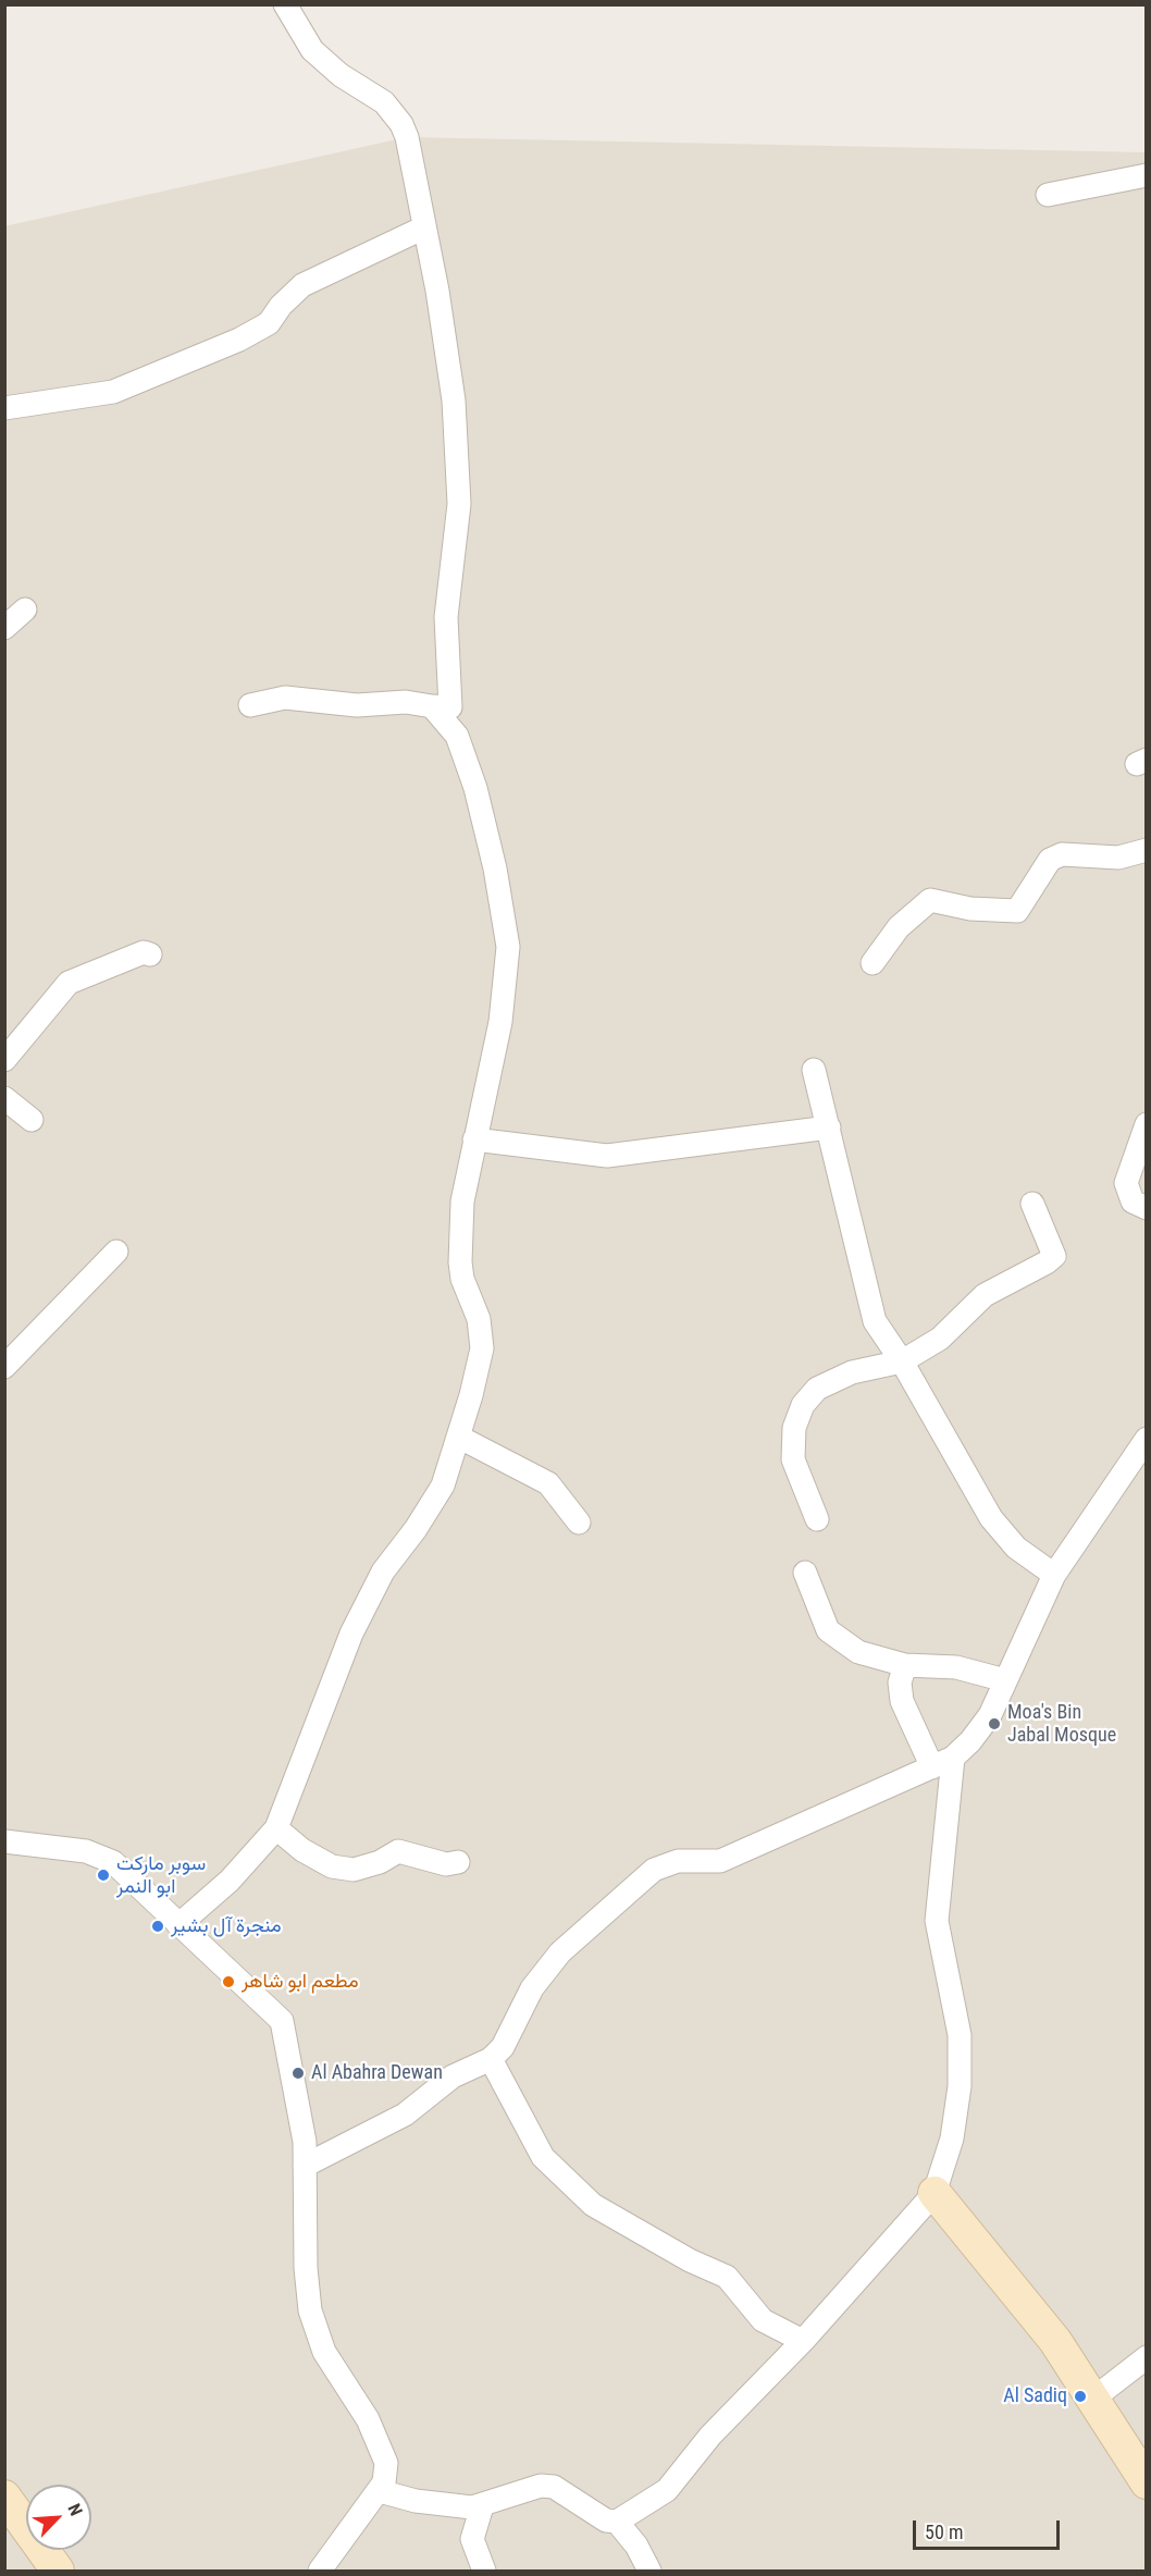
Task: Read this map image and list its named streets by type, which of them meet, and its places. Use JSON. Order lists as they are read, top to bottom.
{
  "places": [
    "Moa's Bin Jabal Mosque",
    "سوبر ماركت ابو النمر",
    "منجرة آل بشير",
    "مطعم ابو شاهر",
    "Al Abahra Dewan",
    "Al Sadiq"
  ],
  "scale_bar": "50 m",
  "north": "top right"
}
